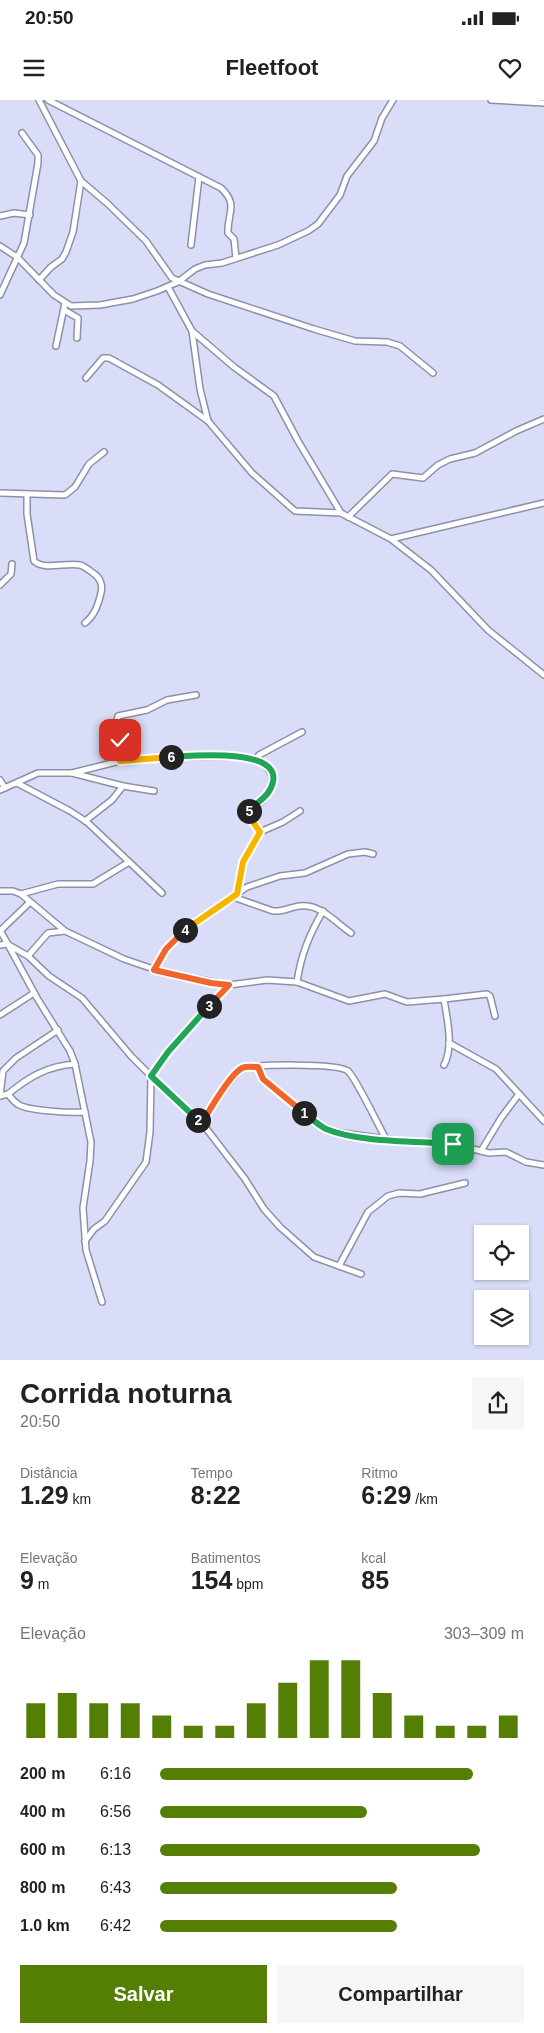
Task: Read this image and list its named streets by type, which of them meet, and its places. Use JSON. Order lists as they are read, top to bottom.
{
  "page": {
    "status": "20:50",
    "header": "Fleetfoot",
    "pins": [
      "6",
      "5",
      "4",
      "3",
      "1",
      "2"
    ],
    "heading": ["Corrida noturna", "20:50"],
    "stats": [
      ["Distância", "1.29 km"],
      ["Tempo", "8:22"],
      ["Ritmo", "6:29 /km"],
      ["Elevação", "9 m"],
      ["Batimentos", "154 bpm"],
      ["kcal", "85"]
    ],
    "chart": ["Elevação", "303–309 m"],
    "list": [
      {
        "name": "200 m",
        "note": "6:16"
      },
      {
        "name": "400 m",
        "note": "6:56"
      },
      {
        "name": "600 m",
        "note": "6:13"
      },
      {
        "name": "800 m",
        "note": "6:43"
      },
      {
        "name": "1.0 km",
        "note": "6:42"
      }
    ],
    "buttons": ["Salvar", "Compartilhar"]
  }
}
